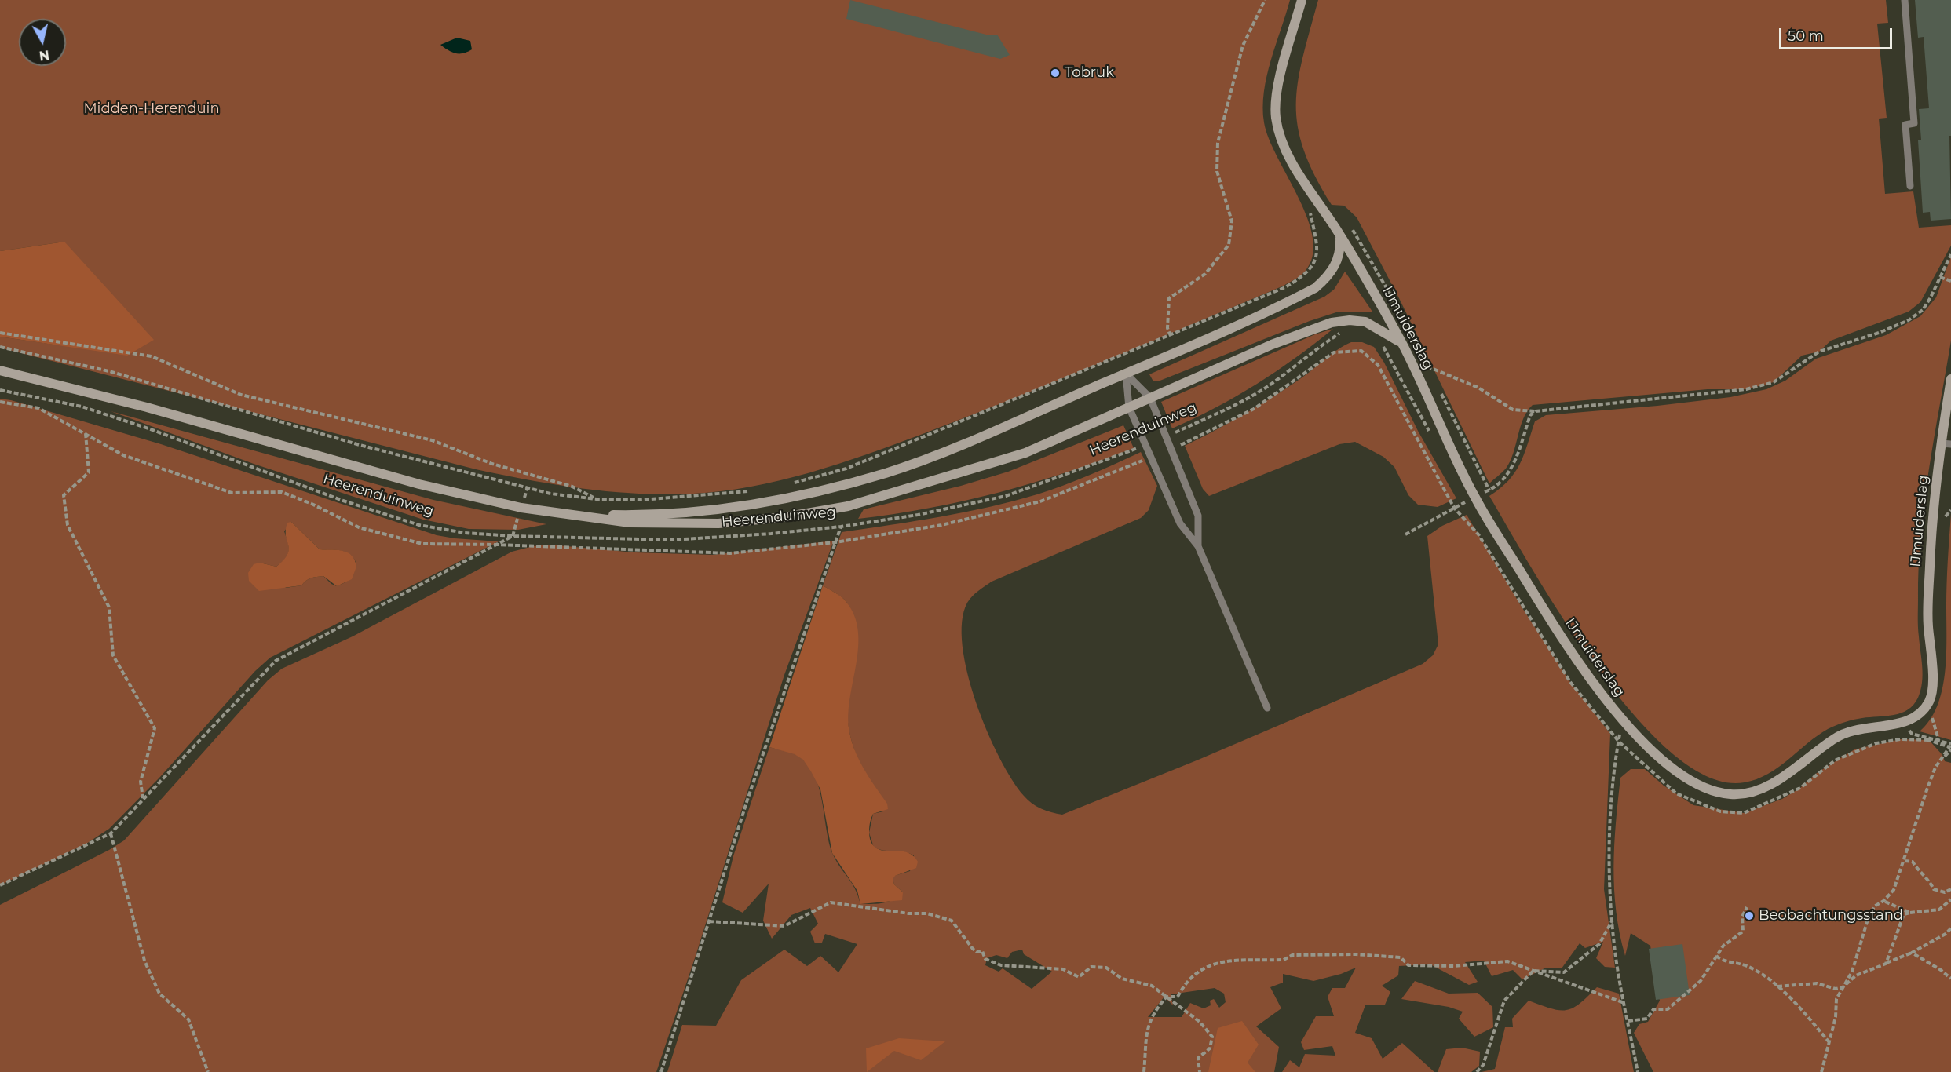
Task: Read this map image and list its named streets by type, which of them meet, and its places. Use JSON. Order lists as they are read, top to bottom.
{
  "streets": {
    "street": ["IJmuiderslag", "Heerenduinweg"]
  },
  "crossings": [
    ["IJmuiderslag", "Heerenduinweg"]
  ],
  "parks": ["Midden-Herenduin"],
  "places": ["Tobruk", "Beobachtungsstand"],
  "scale_bar": "50 m",
  "north": "bottom"
}
